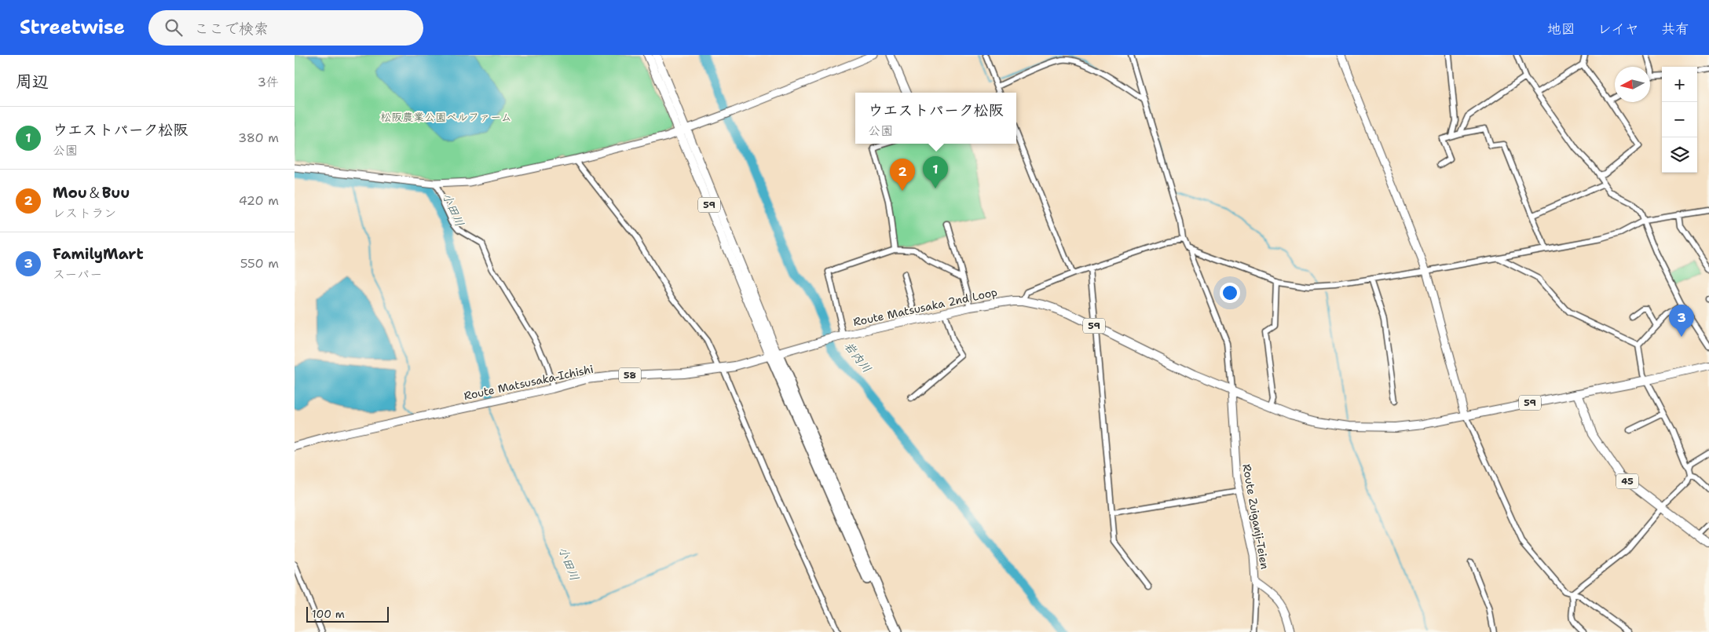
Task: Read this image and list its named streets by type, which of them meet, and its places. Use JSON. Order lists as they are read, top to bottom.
{
  "streets": {
    "main road": [
      "59",
      "Route Matsusaka 2nd Loop",
      "58",
      "Route Matsusaka-Ichishi",
      "45"
    ],
    "street": ["Route Zuiganji-Teien"]
  },
  "crossings": [
    ["59", "Route Matsusaka 2nd Loop"],
    ["59", "Route Matsusaka-Ichishi"],
    ["Route Matsusaka 2nd Loop", "Route Matsusaka-Ichishi"],
    ["Route Matsusaka 2nd Loop", "45"],
    ["Route Matsusaka 2nd Loop", "Route Zuiganji-Teien"]
  ],
  "water": ["小田川", "岩内川"],
  "parks": ["松阪農業公園ベルファーム"],
  "scale_bar": "100 m",
  "north": "left",
  "page": {
    "header": "Streetwise",
    "search": "ここで検索",
    "nav": ["地図", "レイヤ", "共有"],
    "heading": ["周辺", "3件"],
    "map_buttons": ["+", "−"],
    "popup": ["ウエストパーク松阪", "公園"],
    "list": [
      {
        "mark": "1",
        "name": "ウエストパーク松阪",
        "note": "公園",
        "value": "380 m"
      },
      {
        "mark": "2",
        "name": "Mou＆Buu",
        "note": "レストラン",
        "value": "420 m"
      },
      {
        "mark": "3",
        "name": "FamilyMart",
        "note": "スーパー",
        "value": "550 m"
      }
    ],
    "pins": ["1", "2", "3"],
    "scale": "100 m"
  }
}
